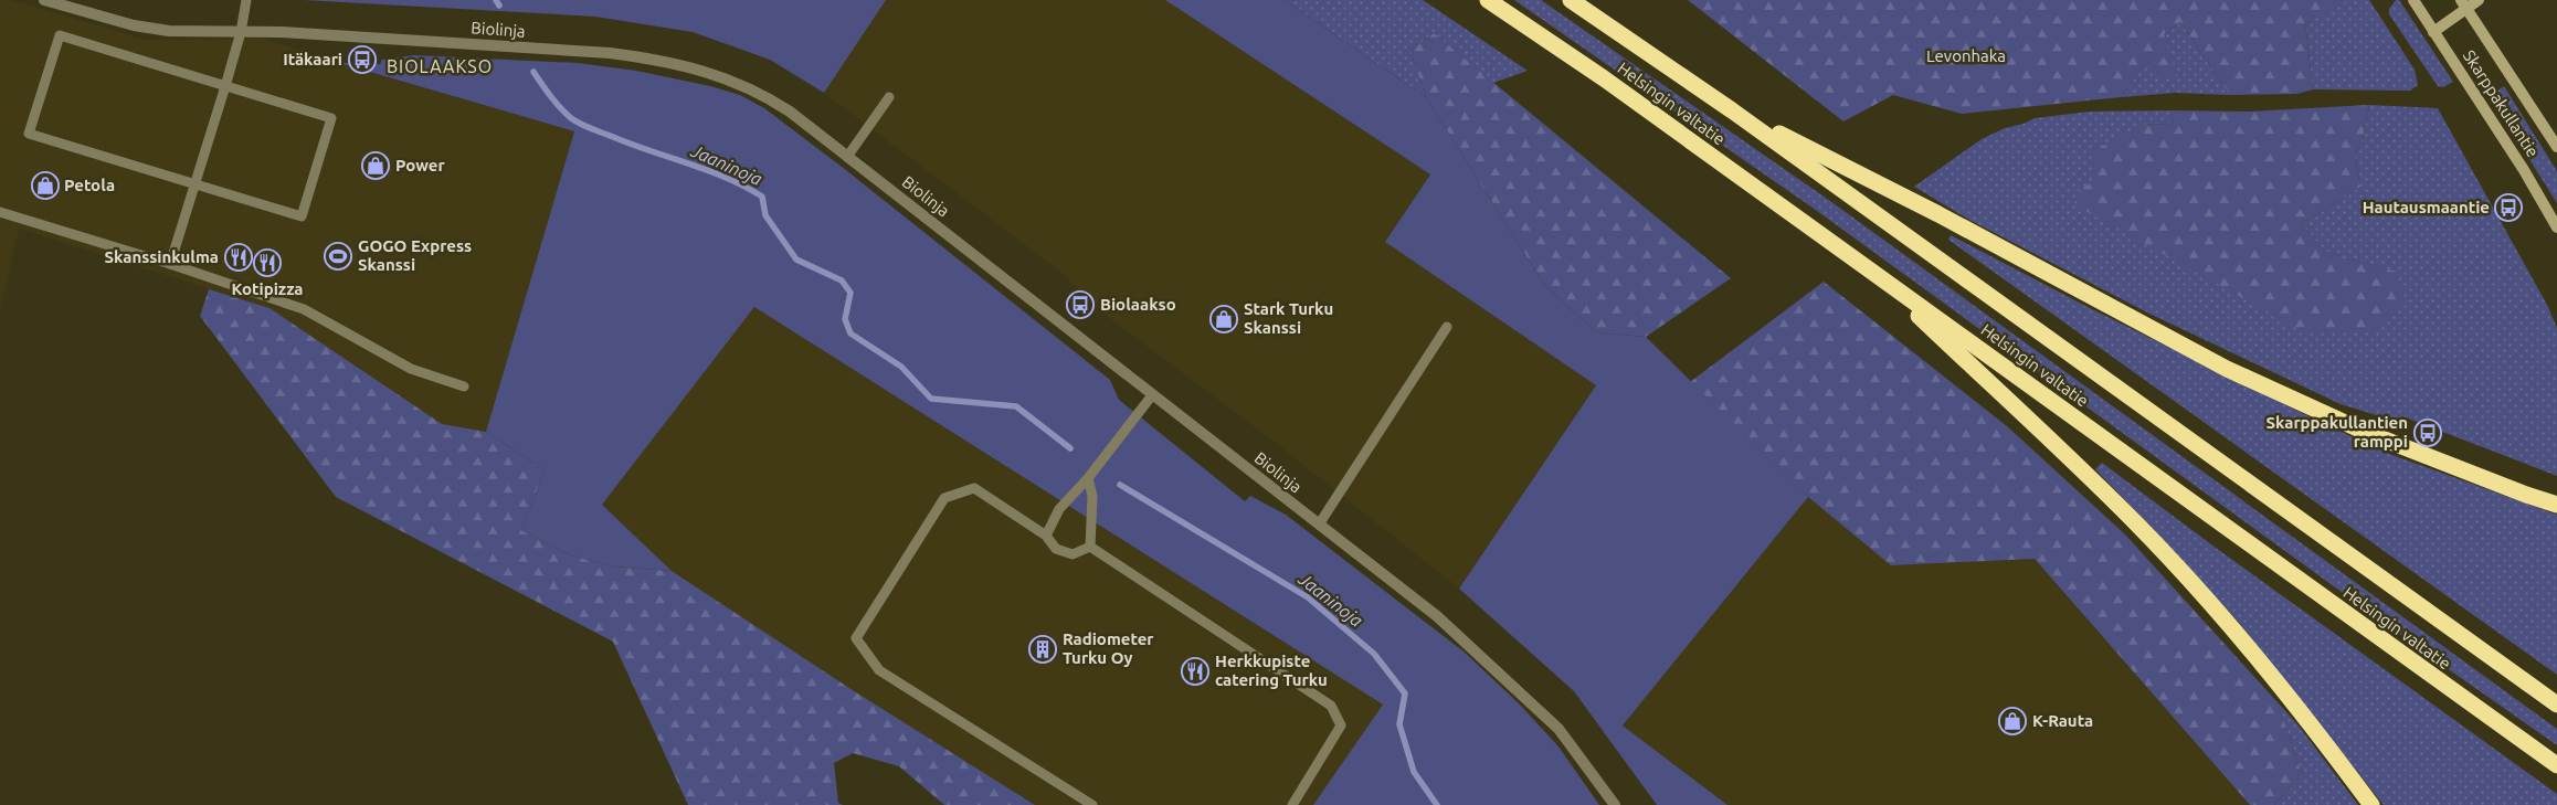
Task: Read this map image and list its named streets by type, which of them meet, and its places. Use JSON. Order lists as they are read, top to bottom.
{
  "streets": {
    "highway": ["Helsingin valtatie"],
    "main road": ["Skarppakullantie"],
    "street": ["Biolinja"]
  },
  "districts": ["BIOLAAKSO"],
  "water": ["Jaaninoja"],
  "parks": ["Levonhaka"],
  "places": {
    "bus stop": [
      "Itäkaari",
      "Hautausmaantie",
      "Biolaakso",
      "Skarppakullantien ramppi"
    ],
    "shop": [
      "Power",
      "Petola",
      "Stark Turku Skanssi",
      "K-Rauta"
    ],
    "sports": ["GOGO Express Skanssi"],
    "restaurant": ["Skanssinkulma", "Kotipizza", "Herkkupiste catering Turku"],
    "building": ["Radiometer Turku Oy"]
  }
}
